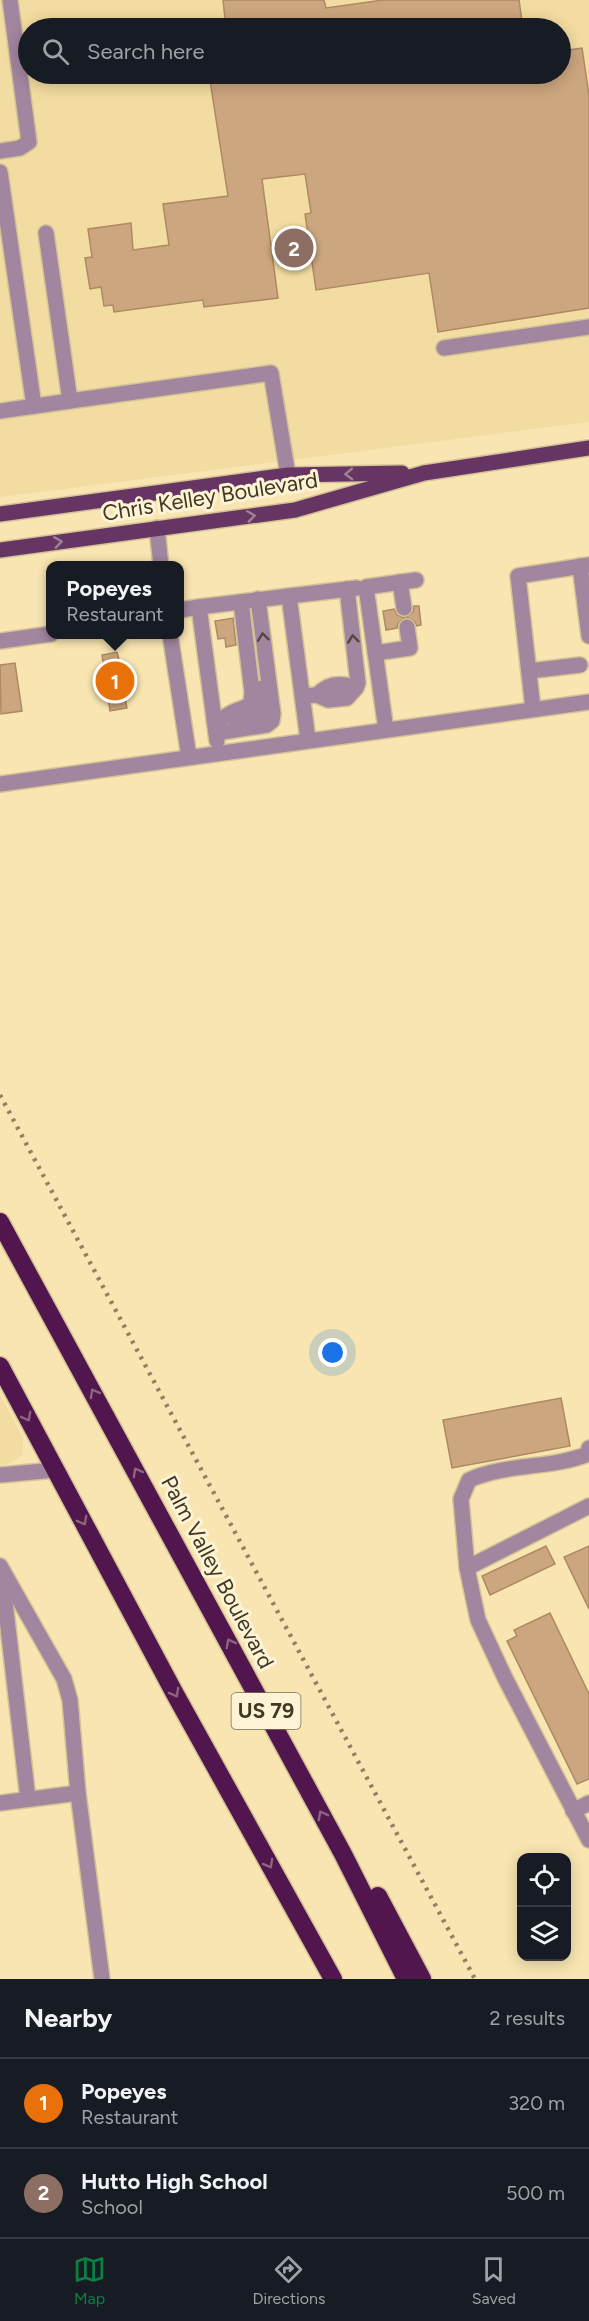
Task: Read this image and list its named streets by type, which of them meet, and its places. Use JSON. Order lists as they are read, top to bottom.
{
  "streets": {
    "highway": ["Palm Valley Boulevard", "US 79"],
    "main road": ["Chris Kelley Boulevard"]
  },
  "page": {
    "search": "Search here",
    "pins": ["2", "1"],
    "popup": ["Popeyes", "Restaurant"],
    "heading": ["Nearby", "2 results"],
    "list": [
      {
        "mark": "1",
        "name": "Popeyes",
        "note": "Restaurant",
        "value": "320 m"
      },
      {
        "mark": "2",
        "name": "Hutto High School",
        "note": "School",
        "value": "500 m"
      }
    ],
    "nav": ["Map", "Directions", "Saved"]
  }
}
